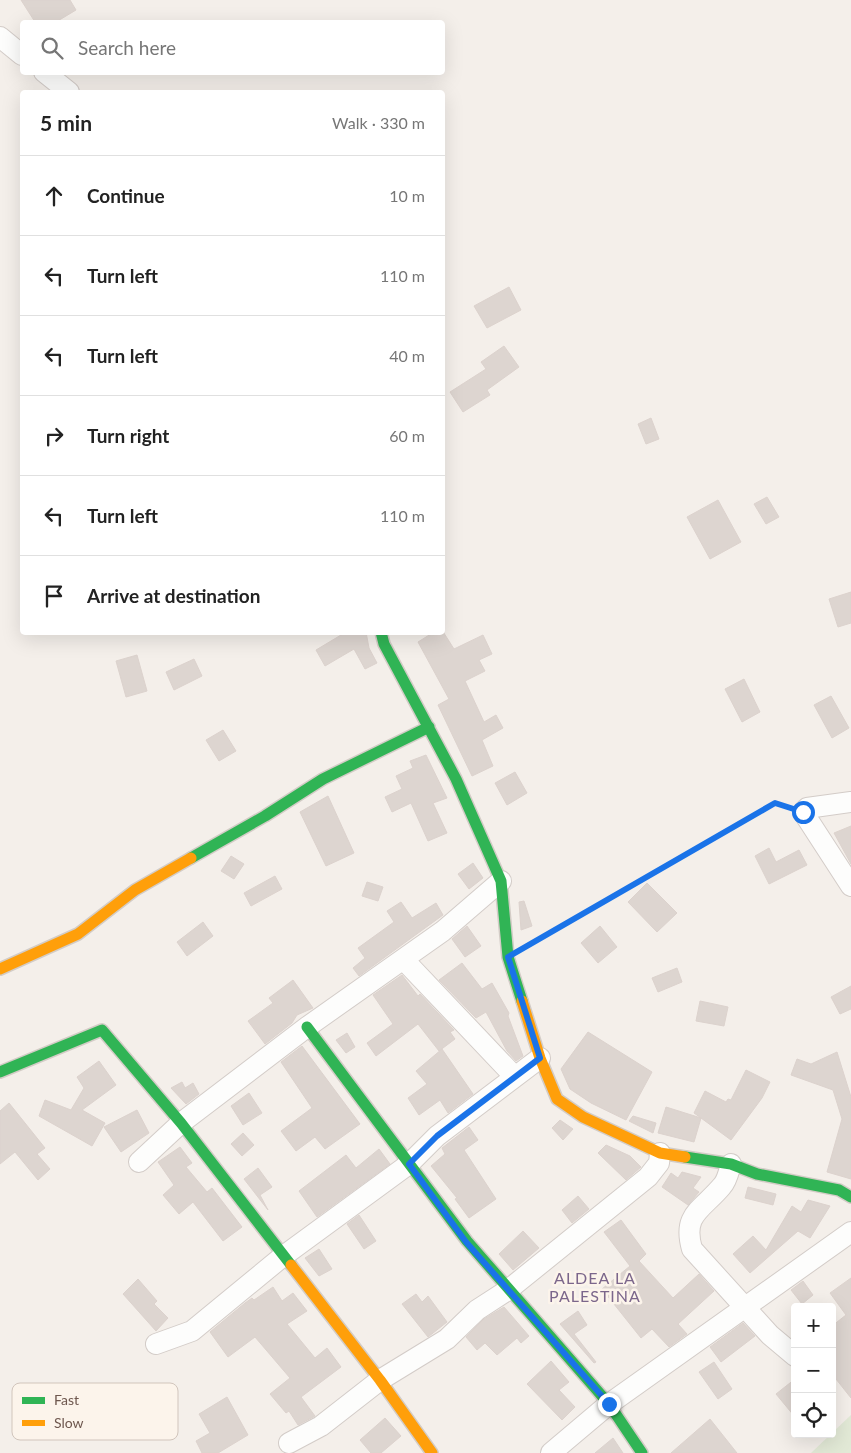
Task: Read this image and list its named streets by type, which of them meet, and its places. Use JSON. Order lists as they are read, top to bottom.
{
  "districts": ["ALDEA LA PALESTINA"],
  "legend": ["Fast", "Slow"],
  "page": {
    "search": "Search here",
    "heading": ["5 min", "Walk · 330 m"],
    "list": [
      ["Continue", "10 m"],
      ["Turn left", "110 m"],
      ["Turn left", "40 m"],
      ["Turn right", "60 m"],
      ["Turn left", "110 m"],
      "Arrive at destination"
    ],
    "map_buttons": ["+", "−"]
  }
}
